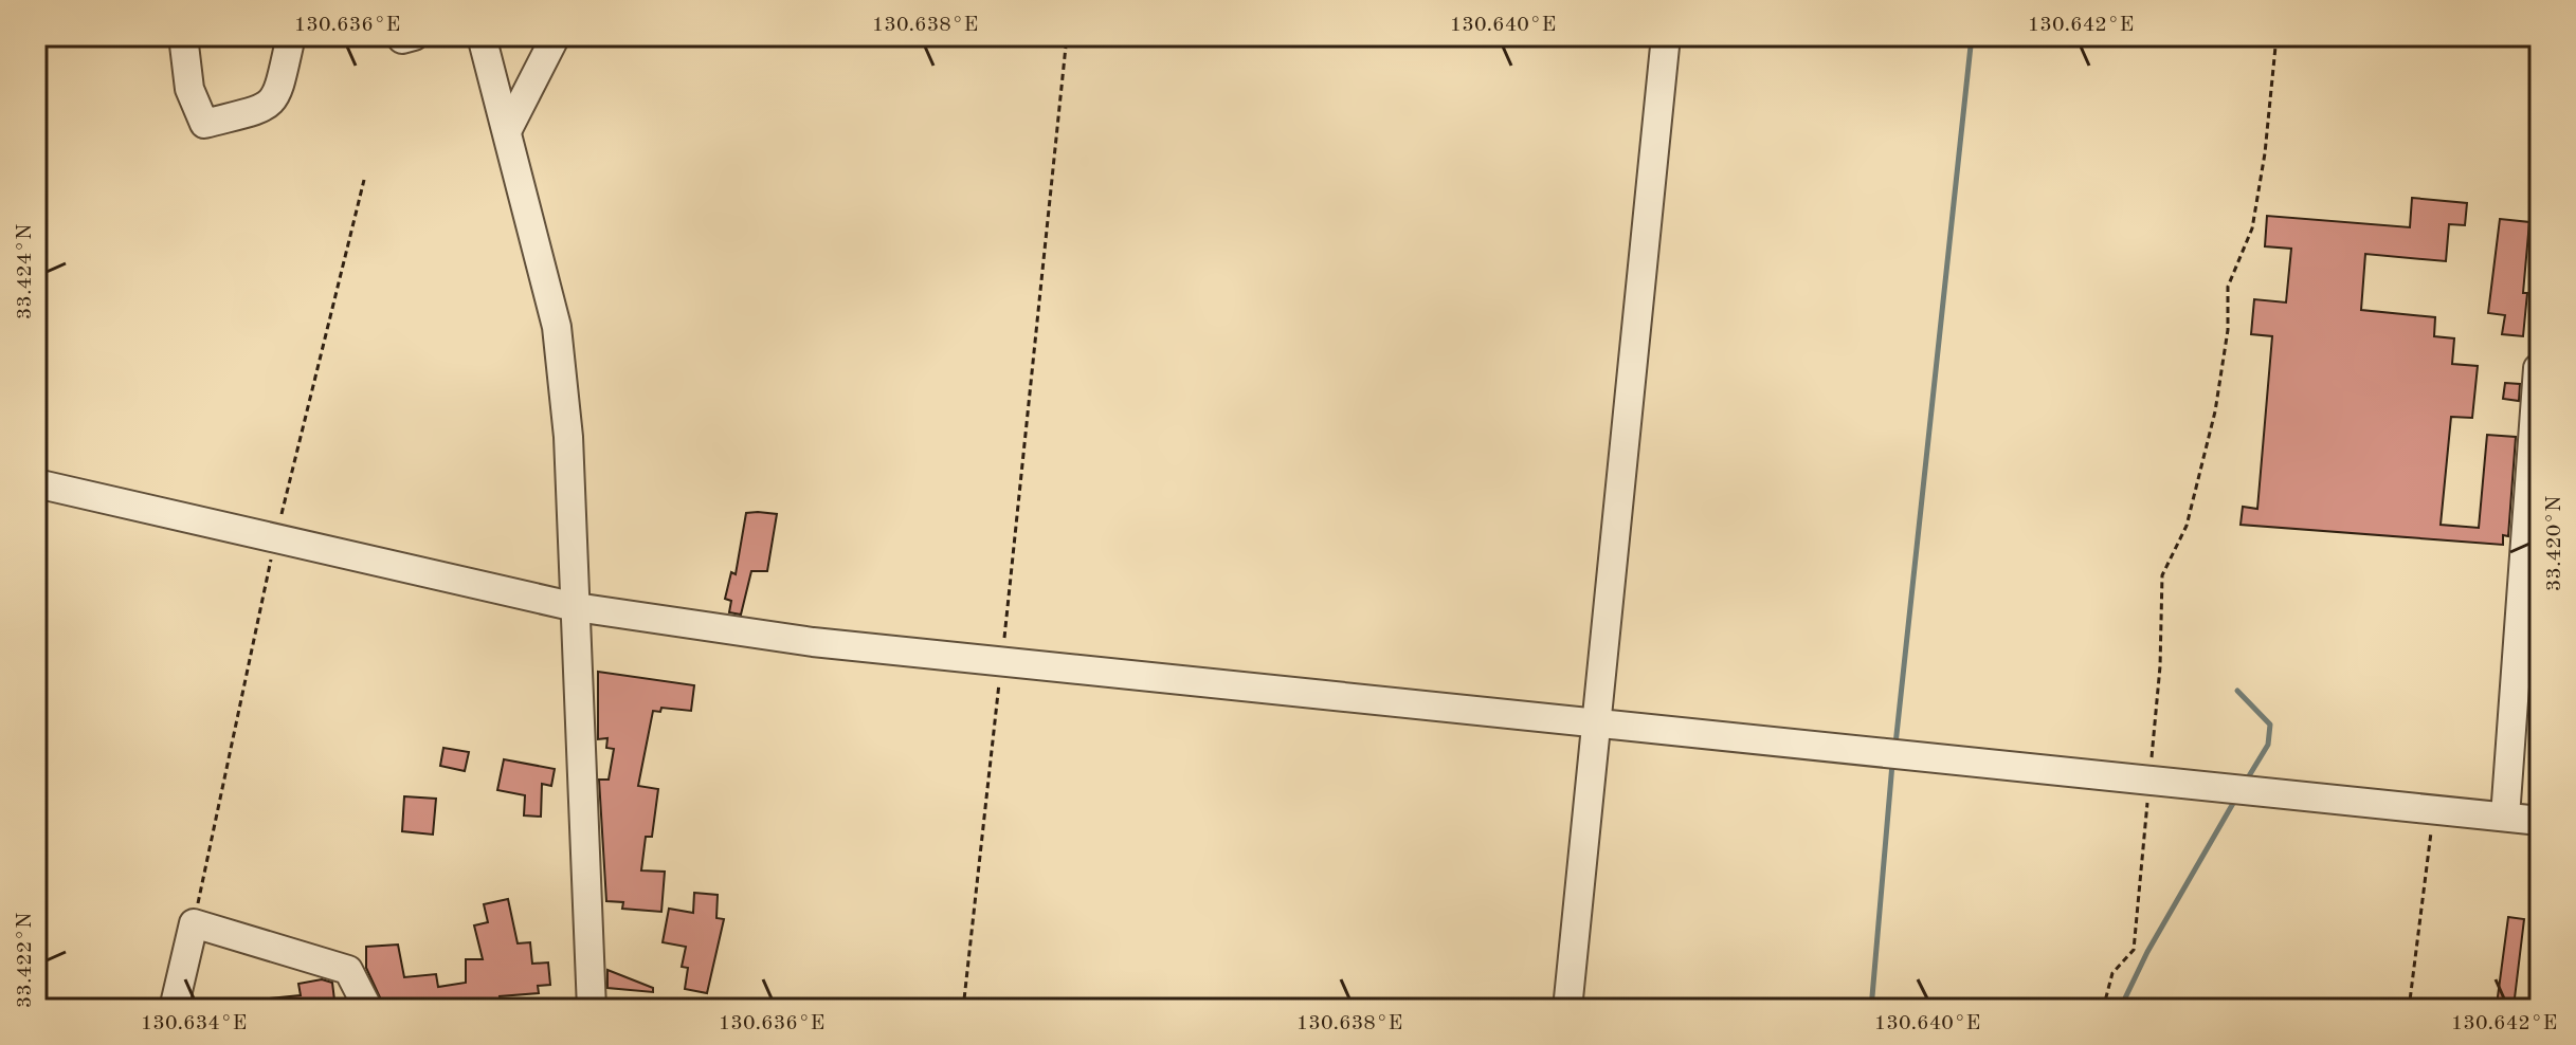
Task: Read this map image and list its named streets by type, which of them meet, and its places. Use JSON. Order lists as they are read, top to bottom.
{
  "coordinates": [
    "130.636°E",
    "130.638°E",
    "130.640°E",
    "130.642°E",
    "33.424°N",
    "33.420°N",
    "33.422°N",
    "130.634°E"
  ]
}
